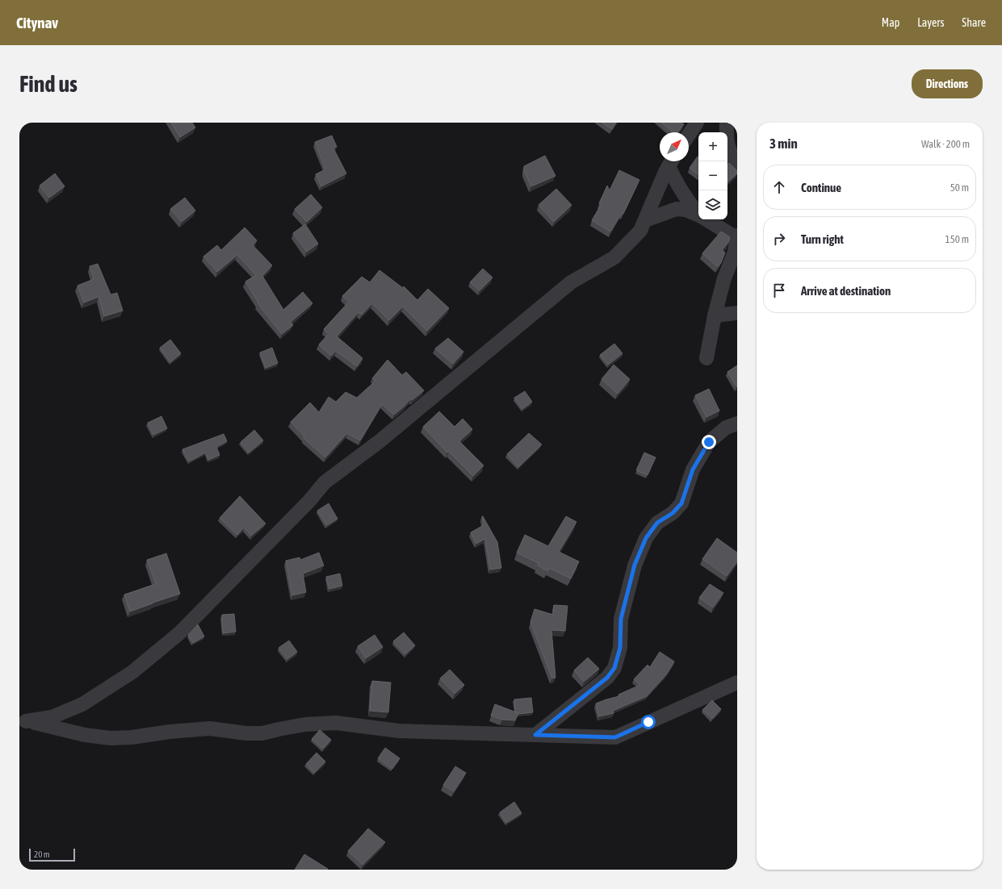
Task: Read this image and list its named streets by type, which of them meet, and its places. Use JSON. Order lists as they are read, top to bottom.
{
  "scale_bar": "20 m",
  "north": "top right",
  "page": {
    "header": "Citynav",
    "nav": ["Map", "Layers", "Share"],
    "buttons": "Directions",
    "title": "Find us",
    "heading": ["3 min", "Walk · 200 m"],
    "map_buttons": ["+", "−"],
    "list": [
      ["Continue", "50 m"],
      ["Turn right", "150 m"],
      "Arrive at destination"
    ],
    "scale": "20 m"
  }
}
